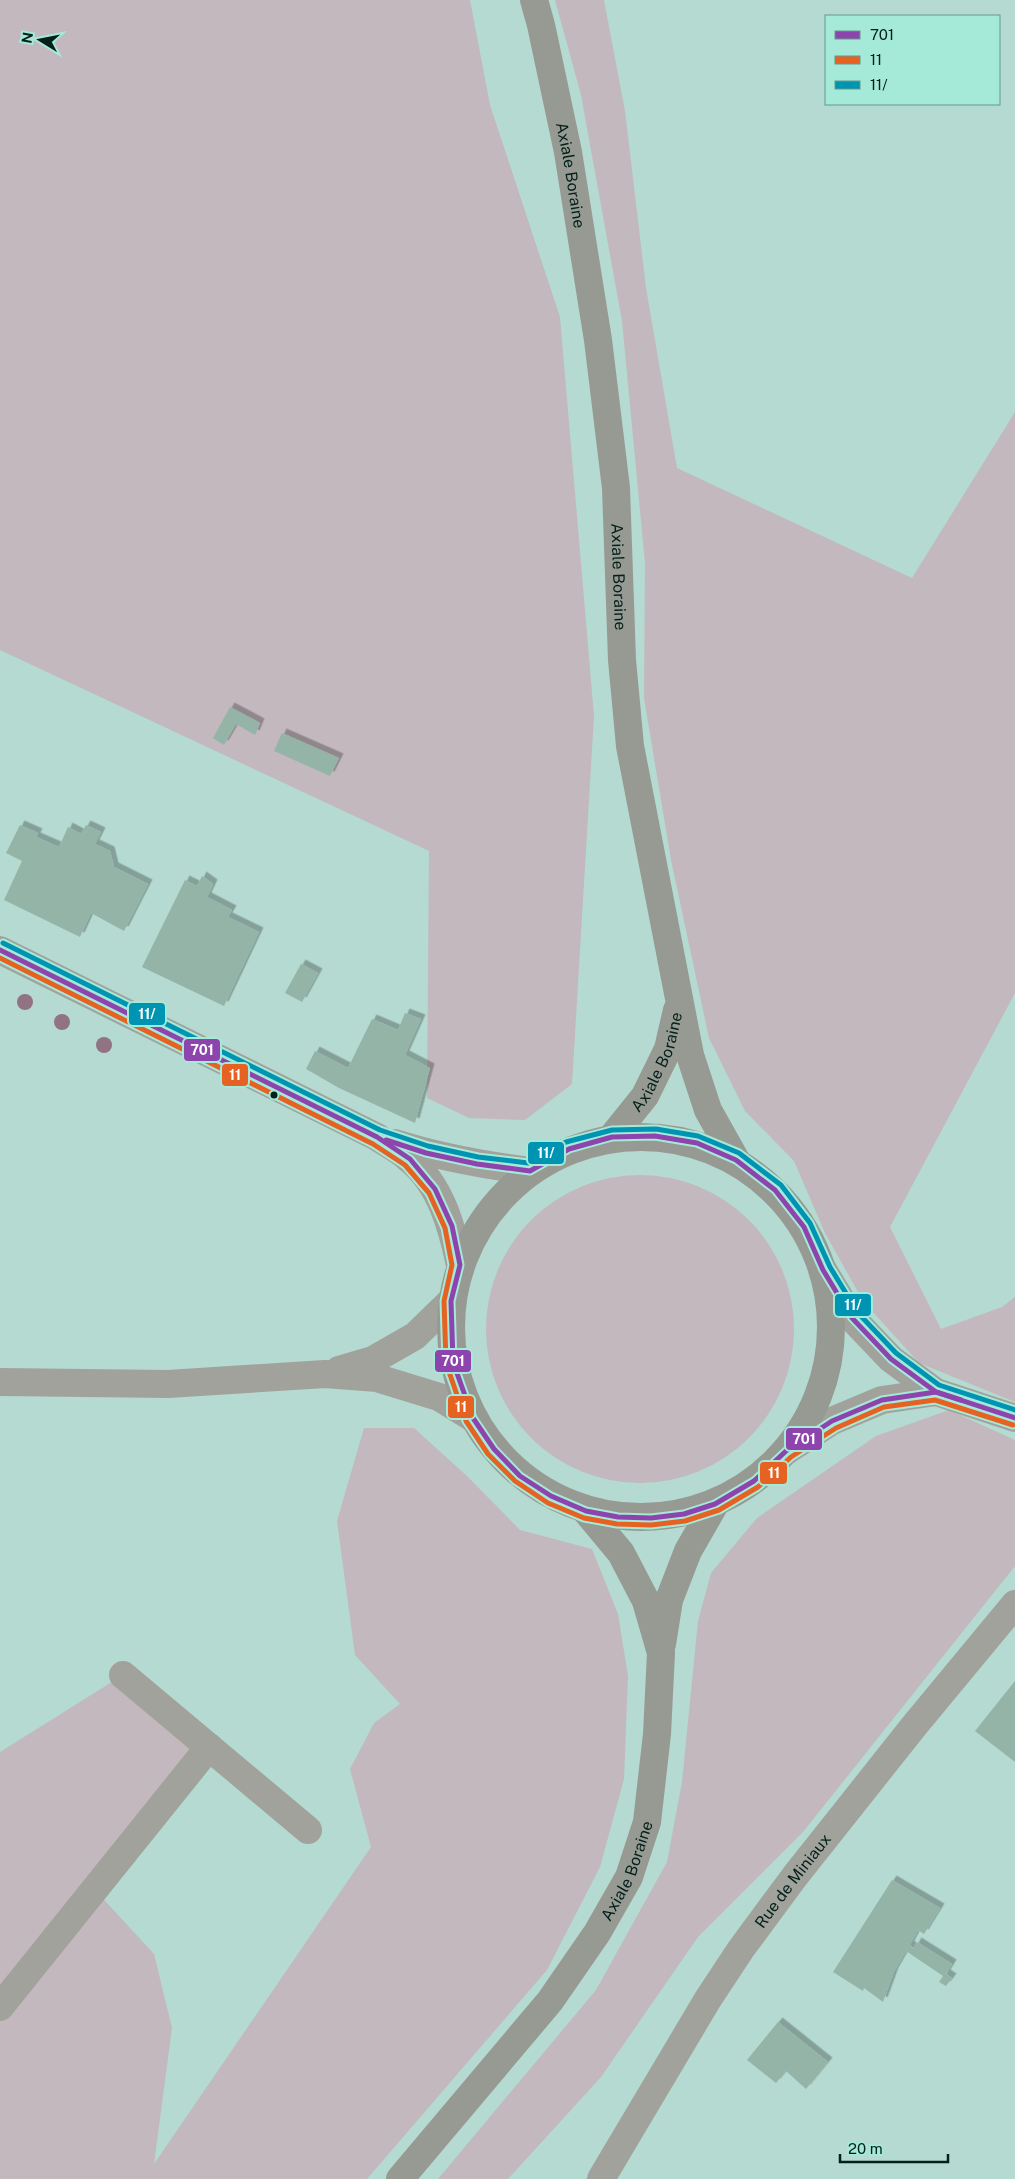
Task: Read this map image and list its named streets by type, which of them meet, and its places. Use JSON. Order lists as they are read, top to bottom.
{
  "streets": {
    "main road": ["Axiale Boraine"],
    "street": ["Rue de Miniaux"]
  },
  "lines": ["transit line 11/", "transit line 701", "transit line 11"],
  "legend": ["701", "11", "11/"],
  "scale_bar": "20 m",
  "north": "left"
}
